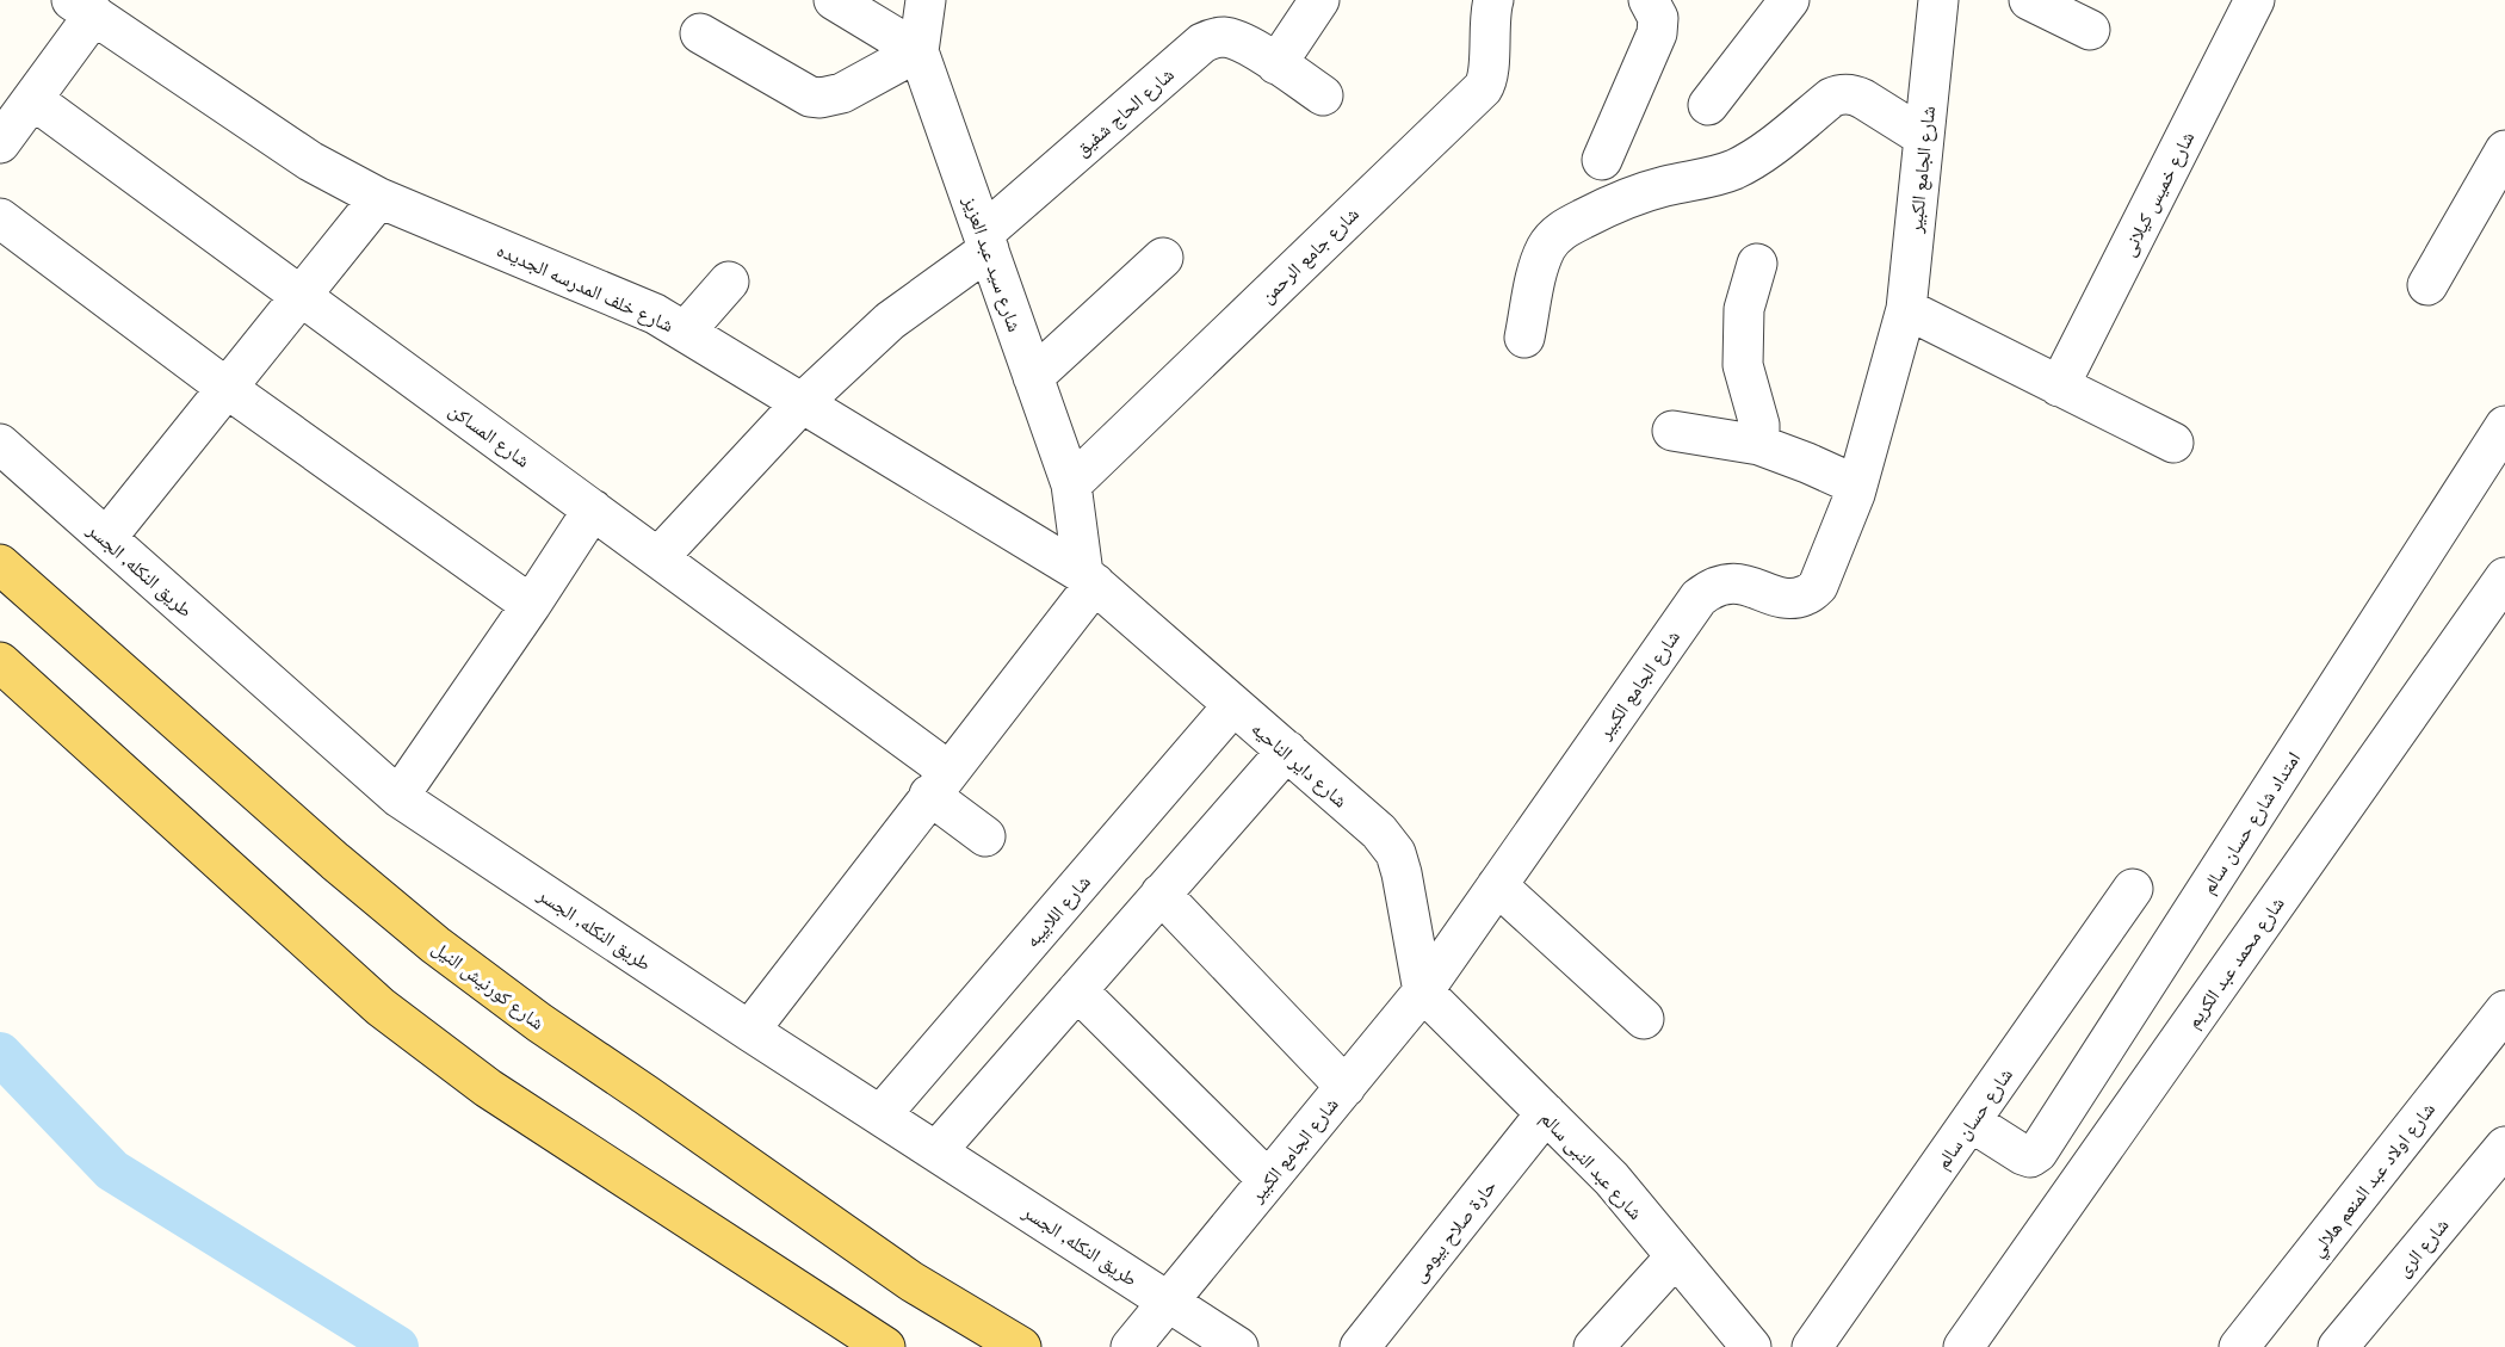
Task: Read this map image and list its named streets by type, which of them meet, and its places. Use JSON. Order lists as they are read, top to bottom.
{
  "streets": {
    "main road": ["شارع كورنيش النيل"],
    "street": [
      "شارع الحاج شفيق",
      "شارع الجامع الكبير",
      "شارع خميس كيلانى",
      "شارع جامع الرحمن",
      "شارع سيد عبد العزيز",
      "شارع خلف المدرسه الجديده",
      "شارع المساكن",
      "طريق النكله, الجسر",
      "شارع داير الناحيه",
      "امتداد شارع حسان سالم",
      "شارع اللابيبه",
      "شارع محمد عبد الكريم",
      "شارع حسان سالم",
      "شارع عبد النبى سالم",
      "شارع اولاد عبد المنعم هلالي",
      "حارة صلاح بيومى",
      "شارع الرى"
    ]
  },
  "crossings": [
    ["شارع الحاج شفيق", "شارع سيد عبد العزيز"],
    ["شارع الحاج شفيق", "شارع خلف المدرسه الجديده"],
    ["شارع الحاج شفيق", "شارع المساكن"],
    ["شارع الجامع الكبير", "طريق النكله, الجسر"],
    ["شارع الجامع الكبير", "شارع داير الناحيه"],
    ["شارع الجامع الكبير", "شارع عبد النبى سالم"],
    ["شارع جامع الرحمن", "شارع سيد عبد العزيز"],
    ["شارع سيد عبد العزيز", "شارع خلف المدرسه الجديده"],
    ["شارع سيد عبد العزيز", "شارع داير الناحيه"],
    ["شارع خلف المدرسه الجديده", "شارع داير الناحيه"],
    ["طريق النكله, الجسر", "شارع اللابيبه"],
    ["شارع داير الناحيه", "شارع اللابيبه"],
    ["شارع داير الناحيه", "شارع عبد النبى سالم"],
    ["امتداد شارع حسان سالم", "شارع حسان سالم"],
    ["شارع عبد النبى سالم", "حارة صلاح بيومى"]
  ]
}
